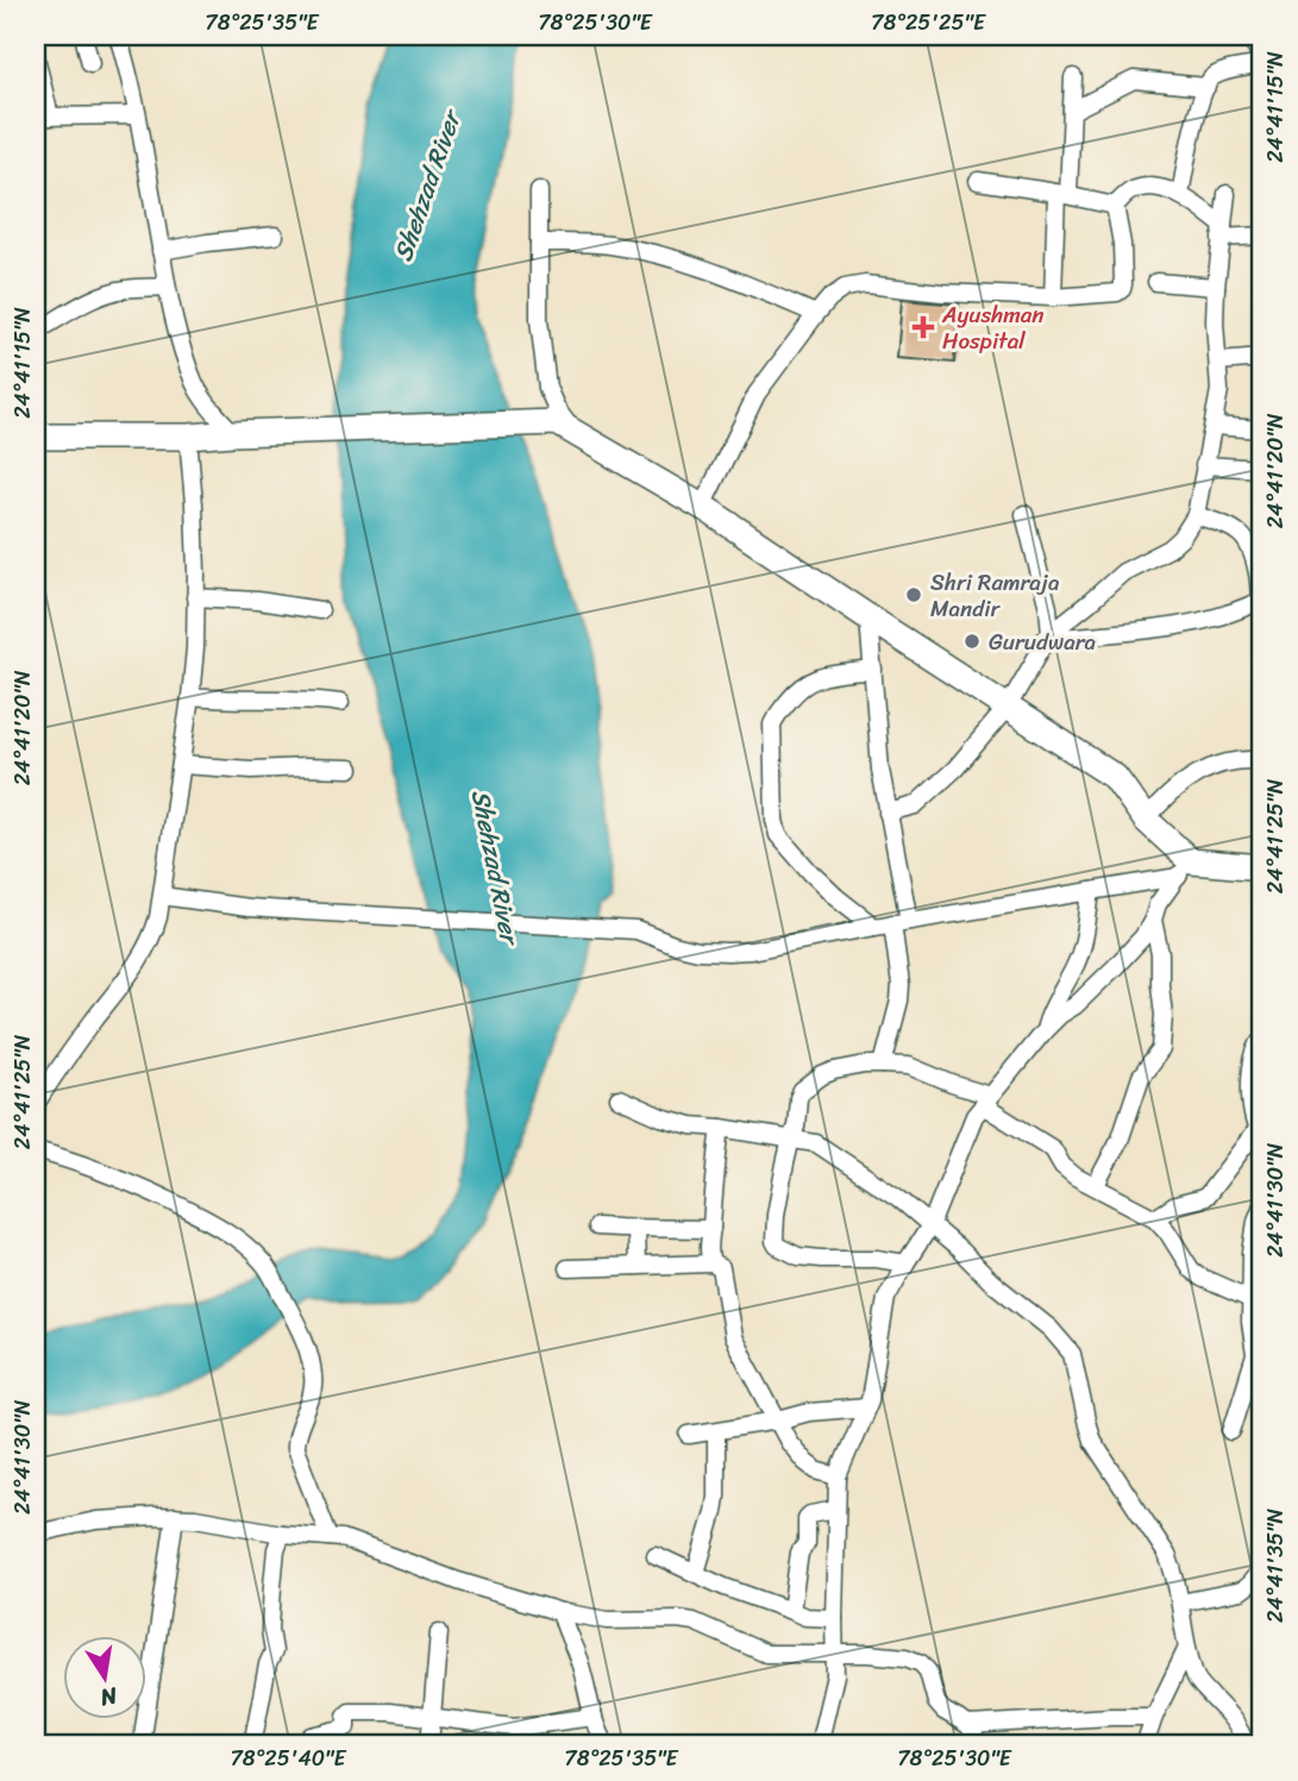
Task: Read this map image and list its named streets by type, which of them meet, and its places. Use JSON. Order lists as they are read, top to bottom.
{
  "water": ["Shehzad River"],
  "places": {
    "health": ["Ayushman Hospital"],
    "other": ["Shri Ramraja Mandir", "Gurudwara"]
  },
  "north": "bottom",
  "coordinates": [
    "78°25'35\"E",
    "78°25'30\"E",
    "78°25'25\"E",
    "24°41'15\"N",
    "24°41'20\"N",
    "24°41'25\"N",
    "24°41'30\"N",
    "24°41'35\"N",
    "78°25'40\"E"
  ]
}
